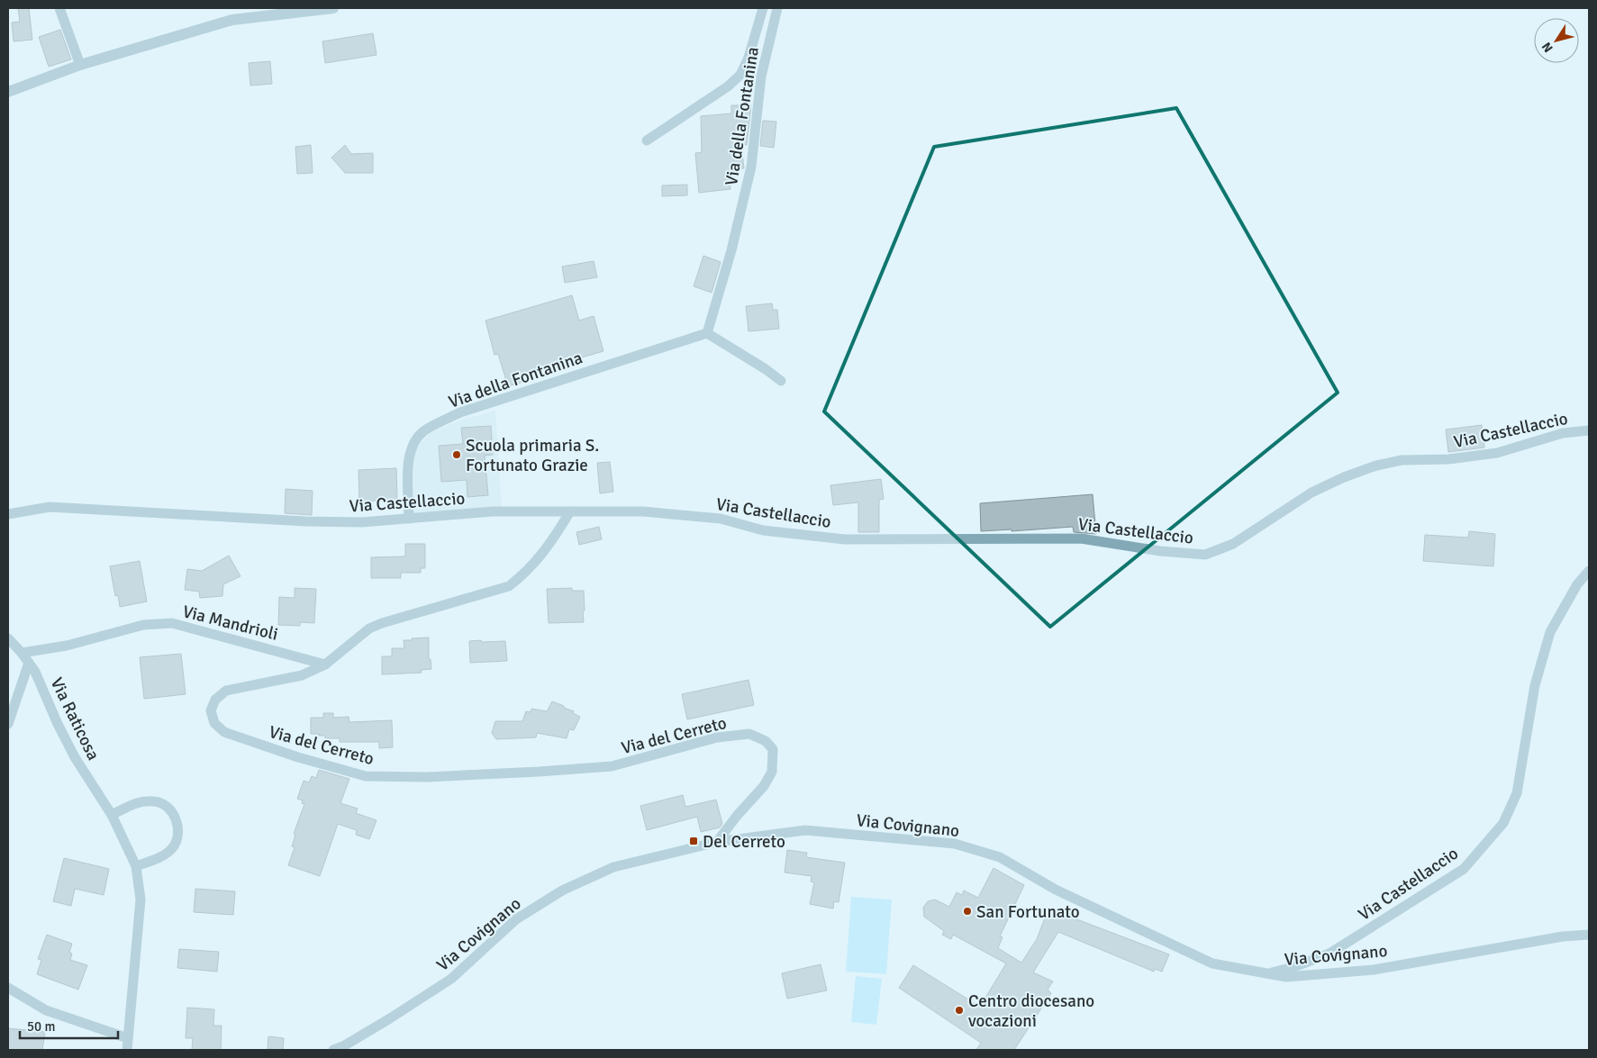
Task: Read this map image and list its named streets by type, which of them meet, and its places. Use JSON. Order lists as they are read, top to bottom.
{
  "streets": {
    "street": [
      "Via della Fontanina",
      "Via Castellaccio",
      "Via Mandrioli",
      "Via Raticosa",
      "Via del Cerreto",
      "Via Covignano"
    ]
  },
  "crossings": [
    ["Via della Fontanina", "Via Castellaccio"],
    ["Via Castellaccio", "Via del Cerreto"],
    ["Via Castellaccio", "Via Covignano"],
    ["Via Mandrioli", "Via Raticosa"],
    ["Via Mandrioli", "Via del Cerreto"],
    ["Via del Cerreto", "Via Covignano"]
  ],
  "places": {
    "other": ["Scuola primaria S. Fortunato Grazie", "San Fortunato", "Centro diocesano vocazioni"],
    "transit": ["Del Cerreto"]
  },
  "scale_bar": "50 m",
  "north": "bottom left"
}
